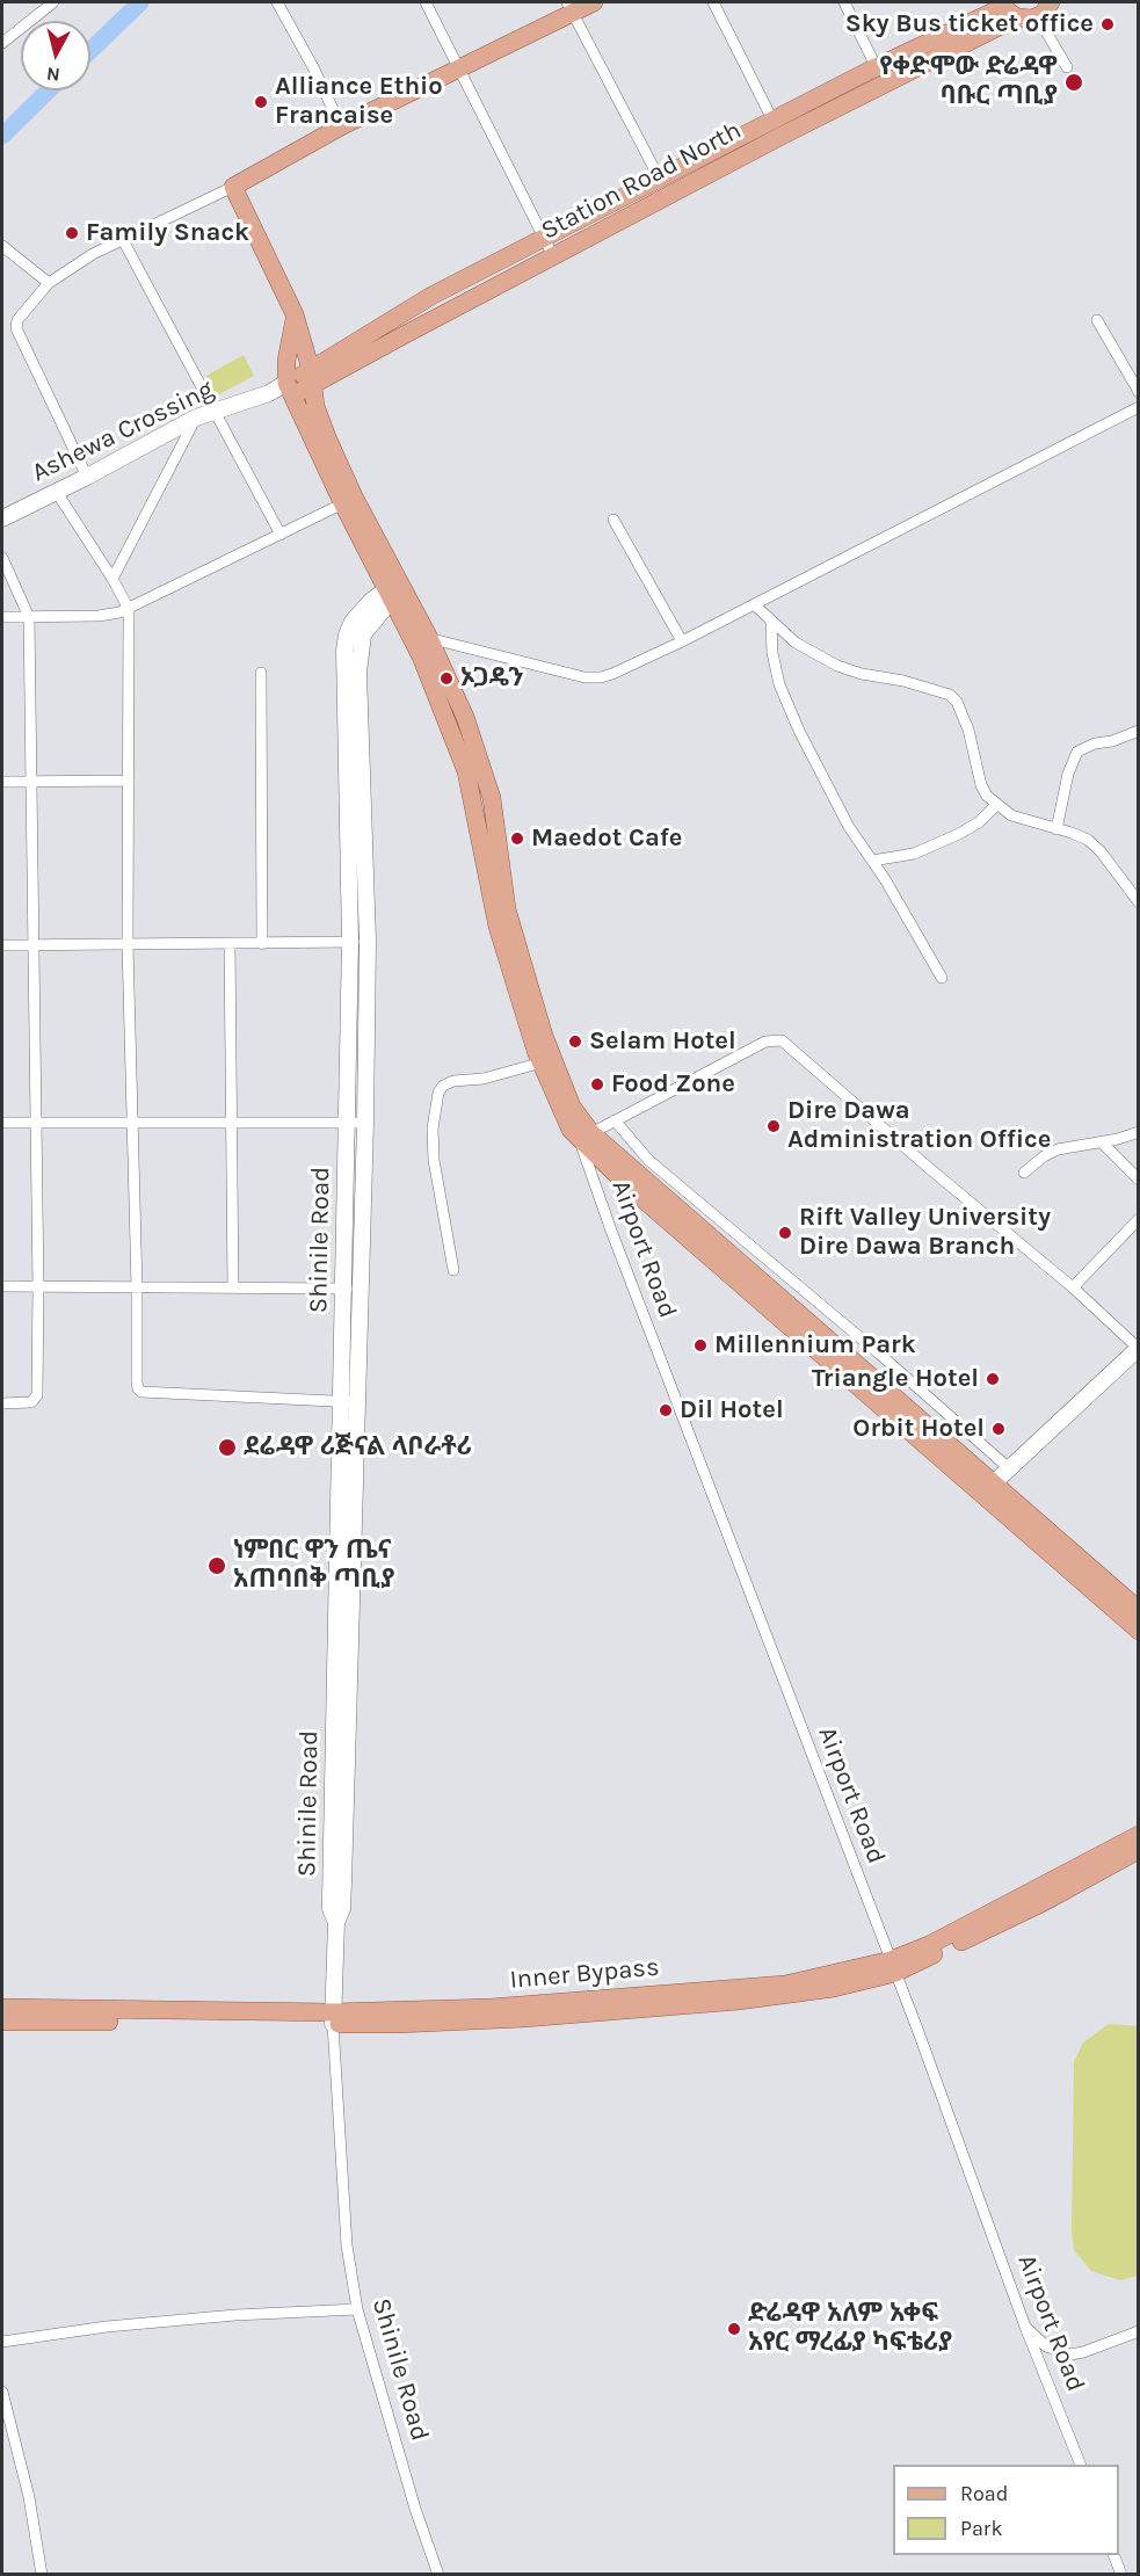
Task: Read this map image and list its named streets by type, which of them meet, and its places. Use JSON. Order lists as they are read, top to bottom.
{
  "streets": {
    "main road": ["Station Road North", "Inner Bypass"],
    "street": ["Ashewa Crossing", "Shinile Road", "Airport Road"]
  },
  "crossings": [
    ["Station Road North", "Ashewa Crossing"],
    ["Shinile Road", "Inner Bypass"],
    ["Airport Road", "Inner Bypass"]
  ],
  "places": [
    "Sky Bus ticket office",
    "የቀድሞው ድሬዳዋ ባቡር ጣቢያ",
    "Alliance Ethio Francaise",
    "Family Snack",
    "ኦጋዴን",
    "Maedot Cafe",
    "Selam Hotel",
    "Food Zone",
    "Dire Dawa Administration Office",
    "Rift Valley University Dire Dawa Branch",
    "Millennium Park",
    "Triangle Hotel",
    "Dil Hotel",
    "Orbit Hotel",
    "ደሬዳዋ ሪጅናል ላቦራቶሪ",
    "ነምበር ዋን ጤና አጠባበቅ ጣቢያ",
    "ድሬዳዋ አለም አቀፍ አየር ማረፊያ ካፍቴሪያ"
  ],
  "legend": ["Road", "Park"],
  "north": "bottom"
}
